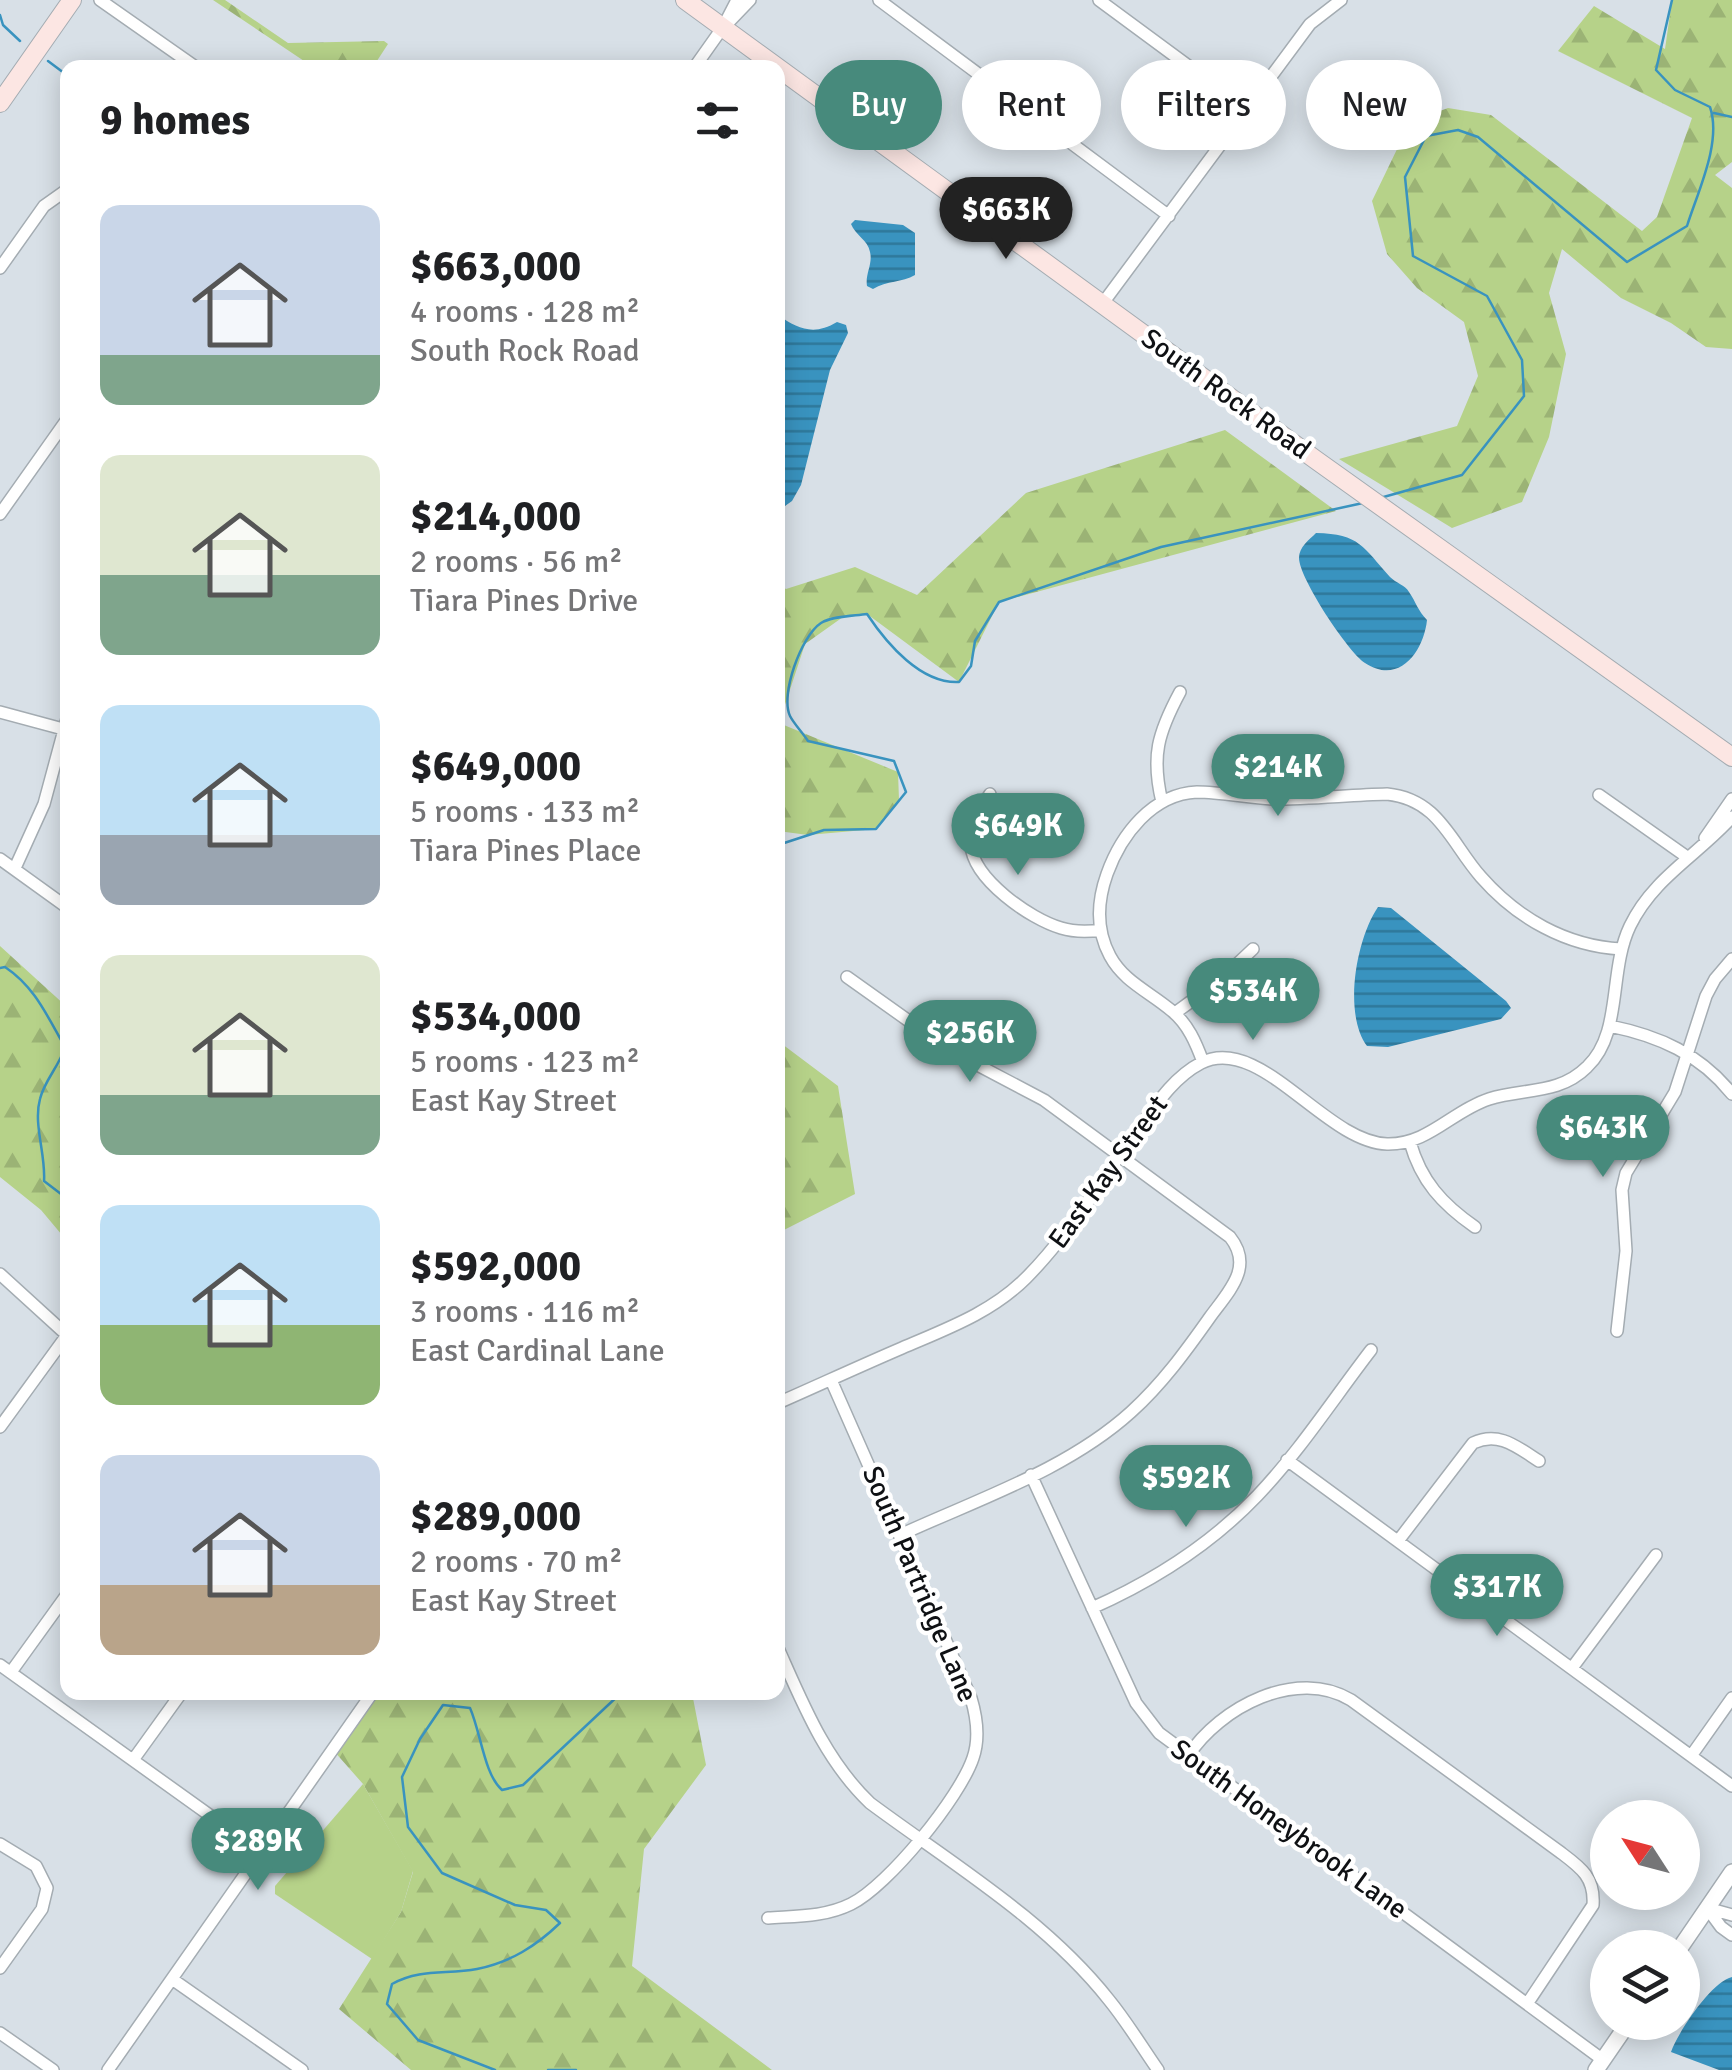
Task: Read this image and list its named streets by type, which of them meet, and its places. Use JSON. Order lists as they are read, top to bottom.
{
  "streets": {
    "main road": ["South Rock Road"],
    "street": ["East Kay Street", "South Partridge Lane", "South Honeybrook Lane"]
  },
  "crossings": [
    ["East Kay Street", "South Partridge Lane"]
  ],
  "north": "top left",
  "page": {
    "chip": [
      "Buy",
      "Rent",
      "Filters",
      "New"
    ],
    "heading": "9 homes",
    "price": [
      "$663K",
      "$214K",
      "$649K",
      "$534K",
      "$256K",
      "$643K",
      "$592K",
      "$317K",
      "$289K"
    ],
    "list": [
      {
        "name": "$663,000",
        "note": "4 rooms · 128 m² · South Rock Road"
      },
      {
        "name": "$214,000",
        "note": "2 rooms · 56 m² · Tiara Pines Drive"
      },
      {
        "name": "$649,000",
        "note": "5 rooms · 133 m² · Tiara Pines Place"
      },
      {
        "name": "$534,000",
        "note": "5 rooms · 123 m² · East Kay Street"
      },
      {
        "name": "$592,000",
        "note": "3 rooms · 116 m² · East Cardinal Lane"
      },
      {
        "name": "$289,000",
        "note": "2 rooms · 70 m² · East Kay Street"
      }
    ]
  }
}
